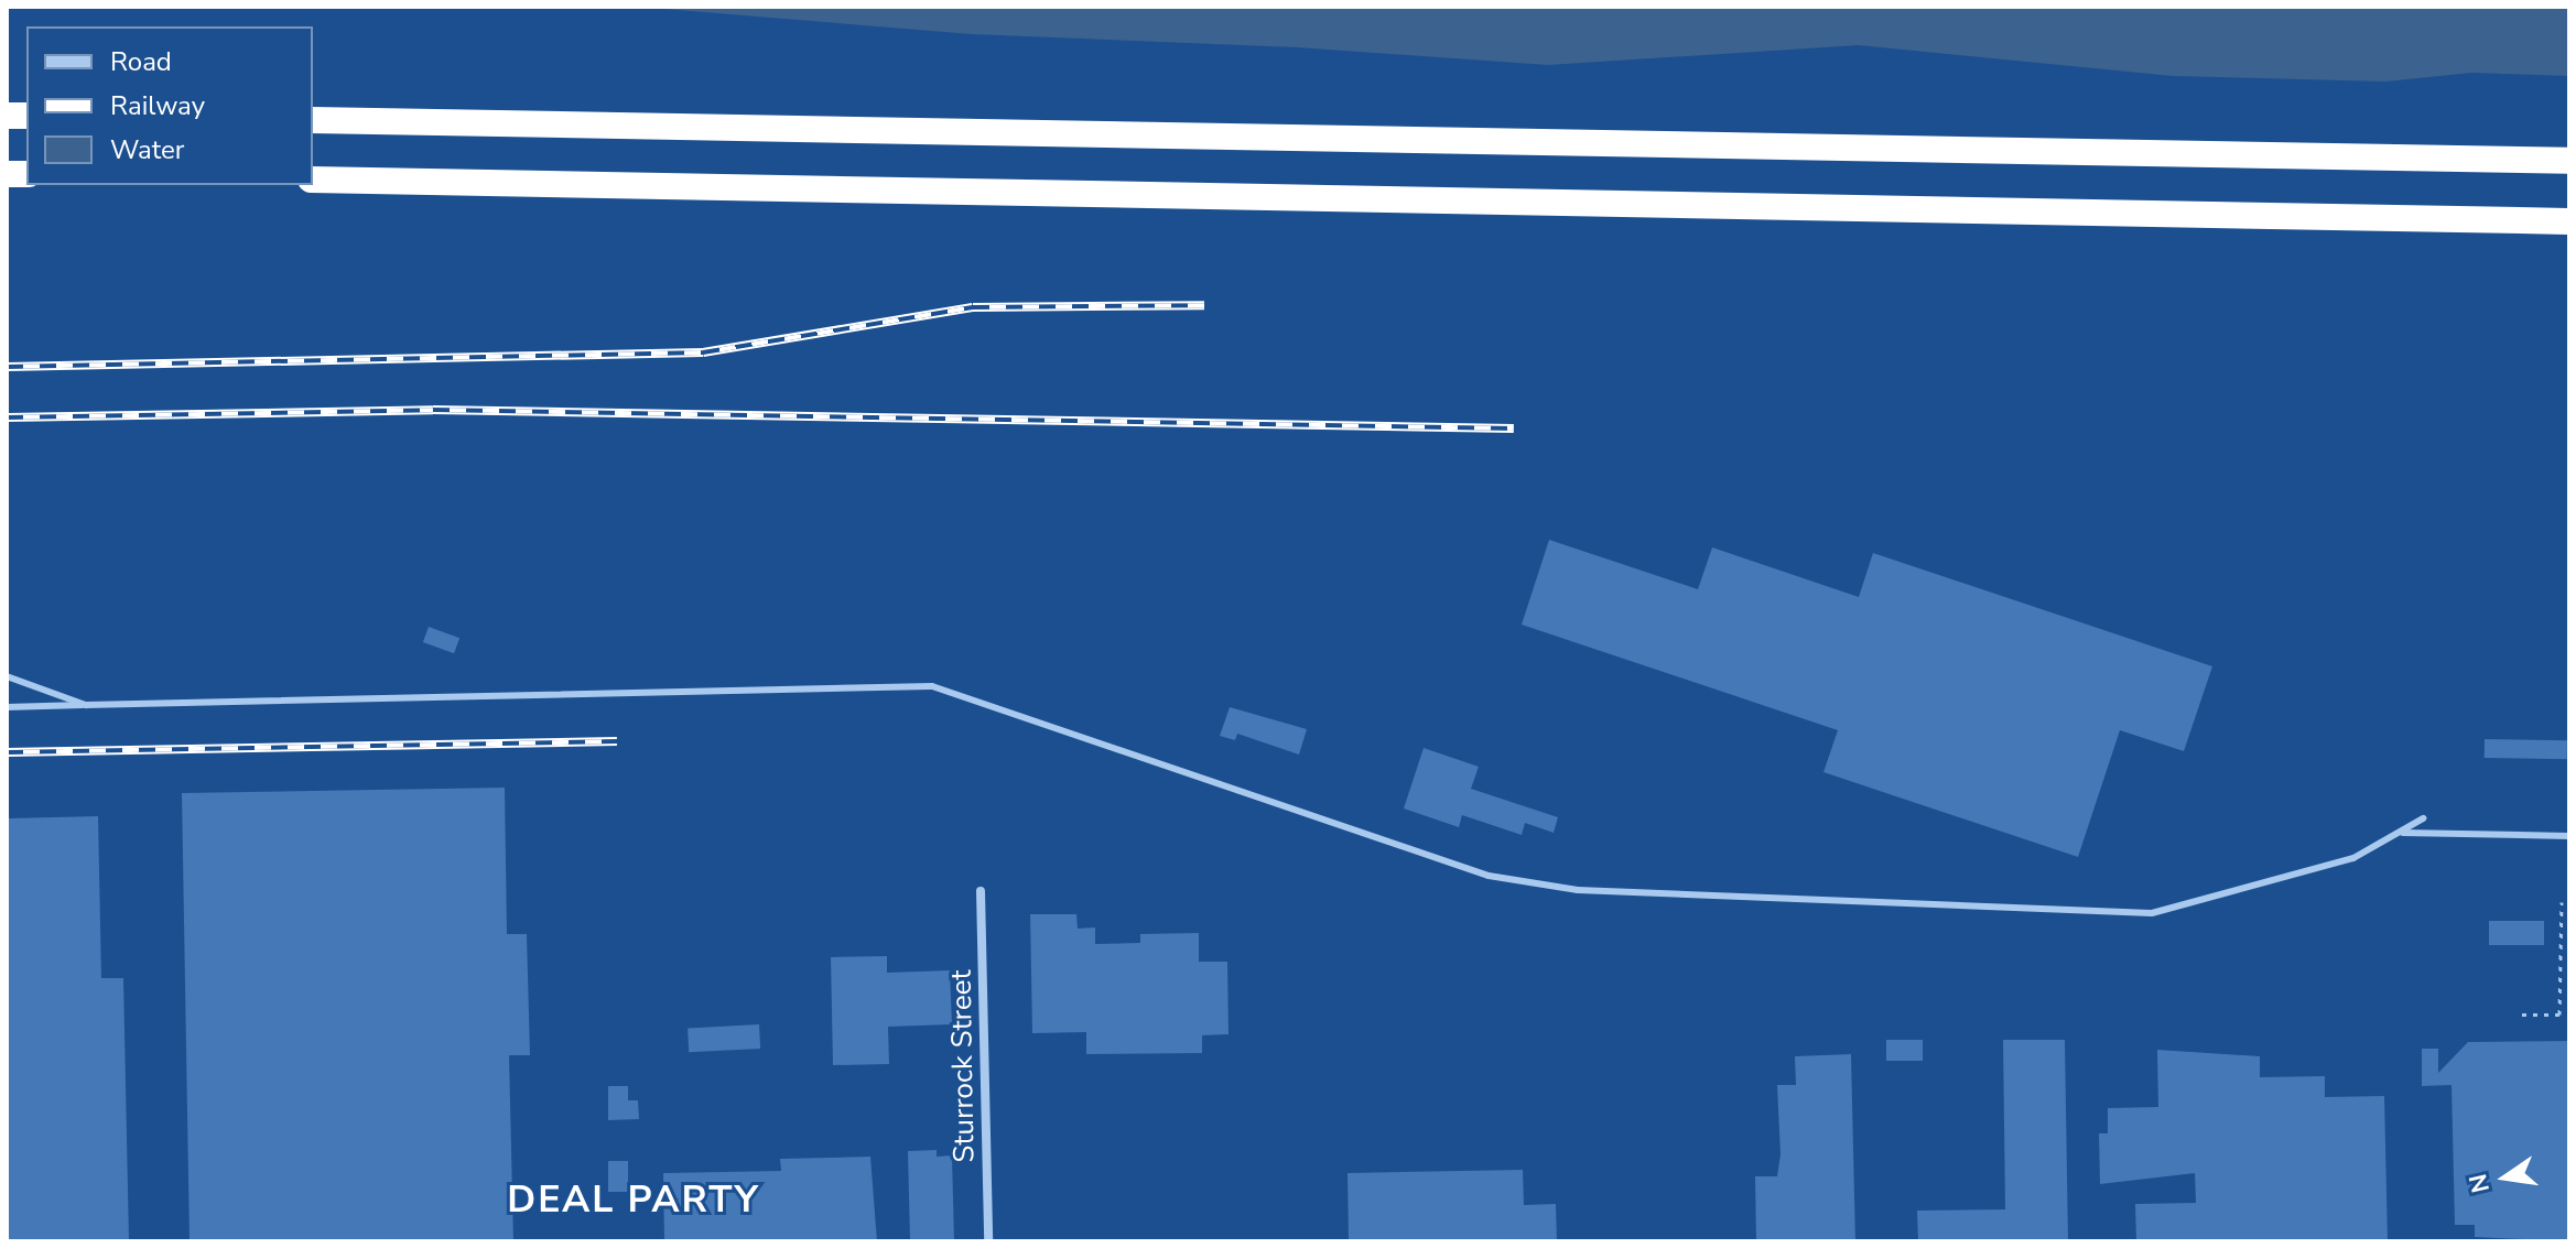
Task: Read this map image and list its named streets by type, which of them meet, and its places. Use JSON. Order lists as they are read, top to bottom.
{
  "streets": {
    "street": ["Sturrock Street"]
  },
  "districts": ["DEAL PARTY"],
  "legend": ["Road", "Railway", "Water"],
  "north": "left"
}
